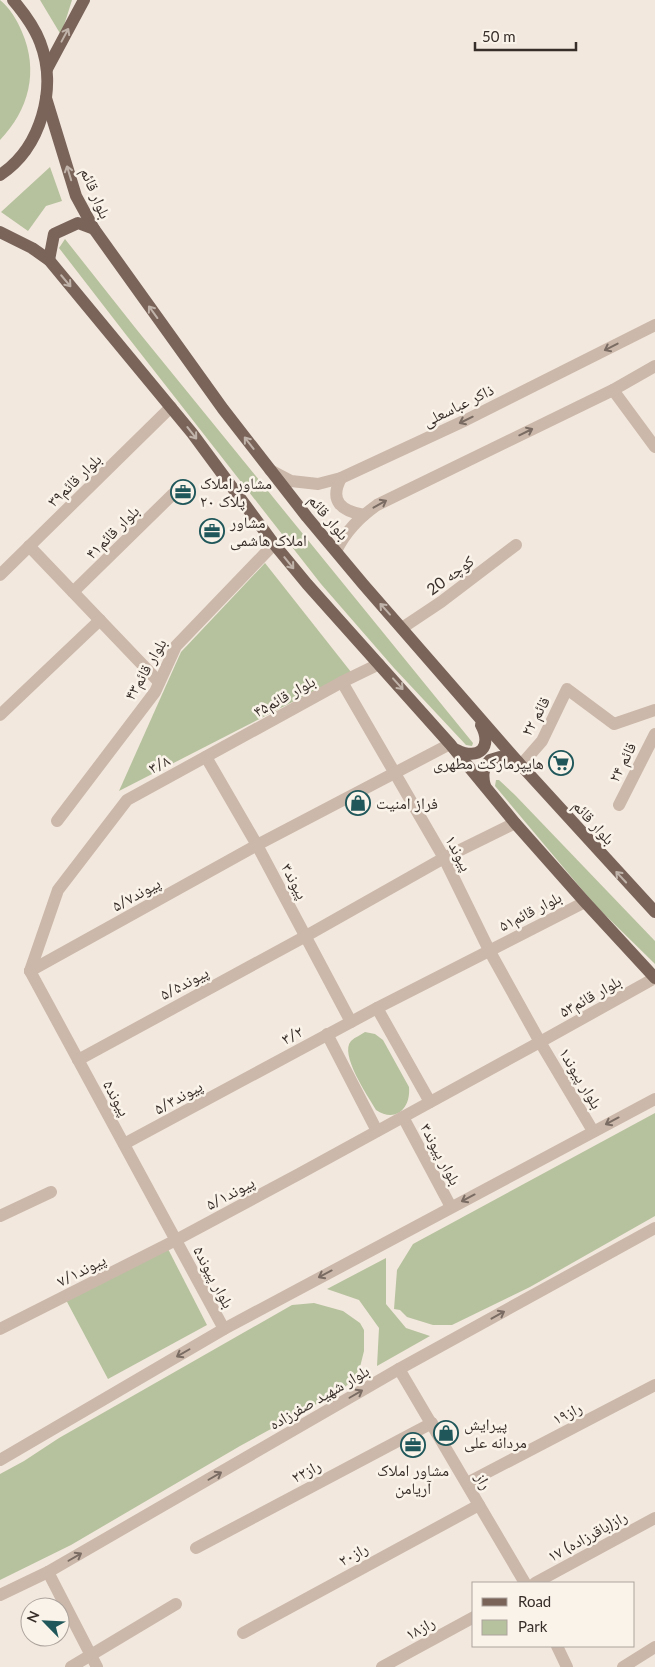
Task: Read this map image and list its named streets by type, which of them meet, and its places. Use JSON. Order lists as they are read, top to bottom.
{
  "streets": {
    "main road": ["بلوار قائم"],
    "street": [
      "ذاکر عباسعلی",
      "بلوار قائم۳۹",
      "بلوار قائم۴۱",
      "کوچه 20",
      "بلوار قائم۴۳",
      "بلوار قائم۴۵",
      "قائم ۲۲",
      "۲۴ قائم",
      "۳/۸",
      "پیوند۱",
      "پیوند۳",
      "پیوند۵/۷",
      "بلوار قائم۵۱",
      "پیوند۵/۵",
      "بلوار قائم۵۳",
      "۳/۲",
      "بلوار پیوند۱",
      "پیوند۵/۳",
      "پیوند۵",
      "بلوار پیوند۳",
      "پیوند۵/۱",
      "پیوند۷/۱",
      "بلوار پیوند۵",
      "بلوار شهید صفرزاده",
      "راز۱۹",
      "راز۲۲",
      "راز",
      "۱۷ راز(باقرزاده)",
      "راز۲۰",
      "راز۱۸"
    ]
  },
  "crossings": [
    ["بلوار قائم", "ذاکر عباسعلی"],
    ["بلوار قائم", "کوچه 20"],
    ["بلوار قائم", "قائم ۲۲"],
    ["بلوار قائم۴۵", "۳/۸"],
    ["بلوار قائم۴۵", "پیوند۱"],
    ["بلوار قائم۴۵", "پیوند۳"],
    ["۳/۸", "پیوند۳"],
    ["۳/۸", "پیوند۵/۷"],
    ["۳/۸", "پیوند۵"],
    ["پیوند۱", "پیوند۵/۷"],
    ["پیوند۱", "بلوار قائم۵۱"],
    ["پیوند۱", "پیوند۵/۵"],
    ["پیوند۱", "بلوار قائم۵۳"],
    ["پیوند۱", "بلوار پیوند۱"],
    ["پیوند۳", "پیوند۵/۷"],
    ["پیوند۳", "پیوند۵/۵"],
    ["پیوند۳", "۳/۲"],
    ["پیوند۵/۷", "پیوند۵"],
    ["بلوار قائم۵۱", "۳/۲"],
    ["پیوند۵/۵", "پیوند۵"],
    ["بلوار قائم۵۳", "بلوار پیوند۱"],
    ["بلوار قائم۵۳", "پیوند۵/۱"],
    ["۳/۲", "پیوند۵/۳"],
    ["پیوند۵/۳", "پیوند۵"],
    ["پیوند۵", "پیوند۵/۱"],
    ["پیوند۵", "پیوند۷/۱"],
    ["پیوند۵", "بلوار پیوند۵"],
    ["بلوار پیوند۳", "پیوند۵/۱"],
    ["پیوند۵/۱", "پیوند۷/۱"],
    ["پیوند۵/۱", "بلوار پیوند۵"],
    ["پیوند۷/۱", "بلوار پیوند۵"],
    ["بلوار شهید صفرزاده", "راز"],
    ["راز۱۹", "راز"],
    ["راز۲۲", "راز"],
    ["راز", "راز۲۰"]
  ],
  "one_way": ["بلوار شهید صفرزاده"],
  "places": {
    "office": ["مشاور املاک پلاک ۲۰", "مشاور املاک هاشمی", "مشاور املاک آریامن"],
    "supermarket": ["هایپرمارکت مطهری"],
    "shop": ["فراز امنیت", "پیرایش مردانه علی"]
  },
  "legend": ["Road", "Park"],
  "scale_bar": "50 m",
  "north": "top left"
}
